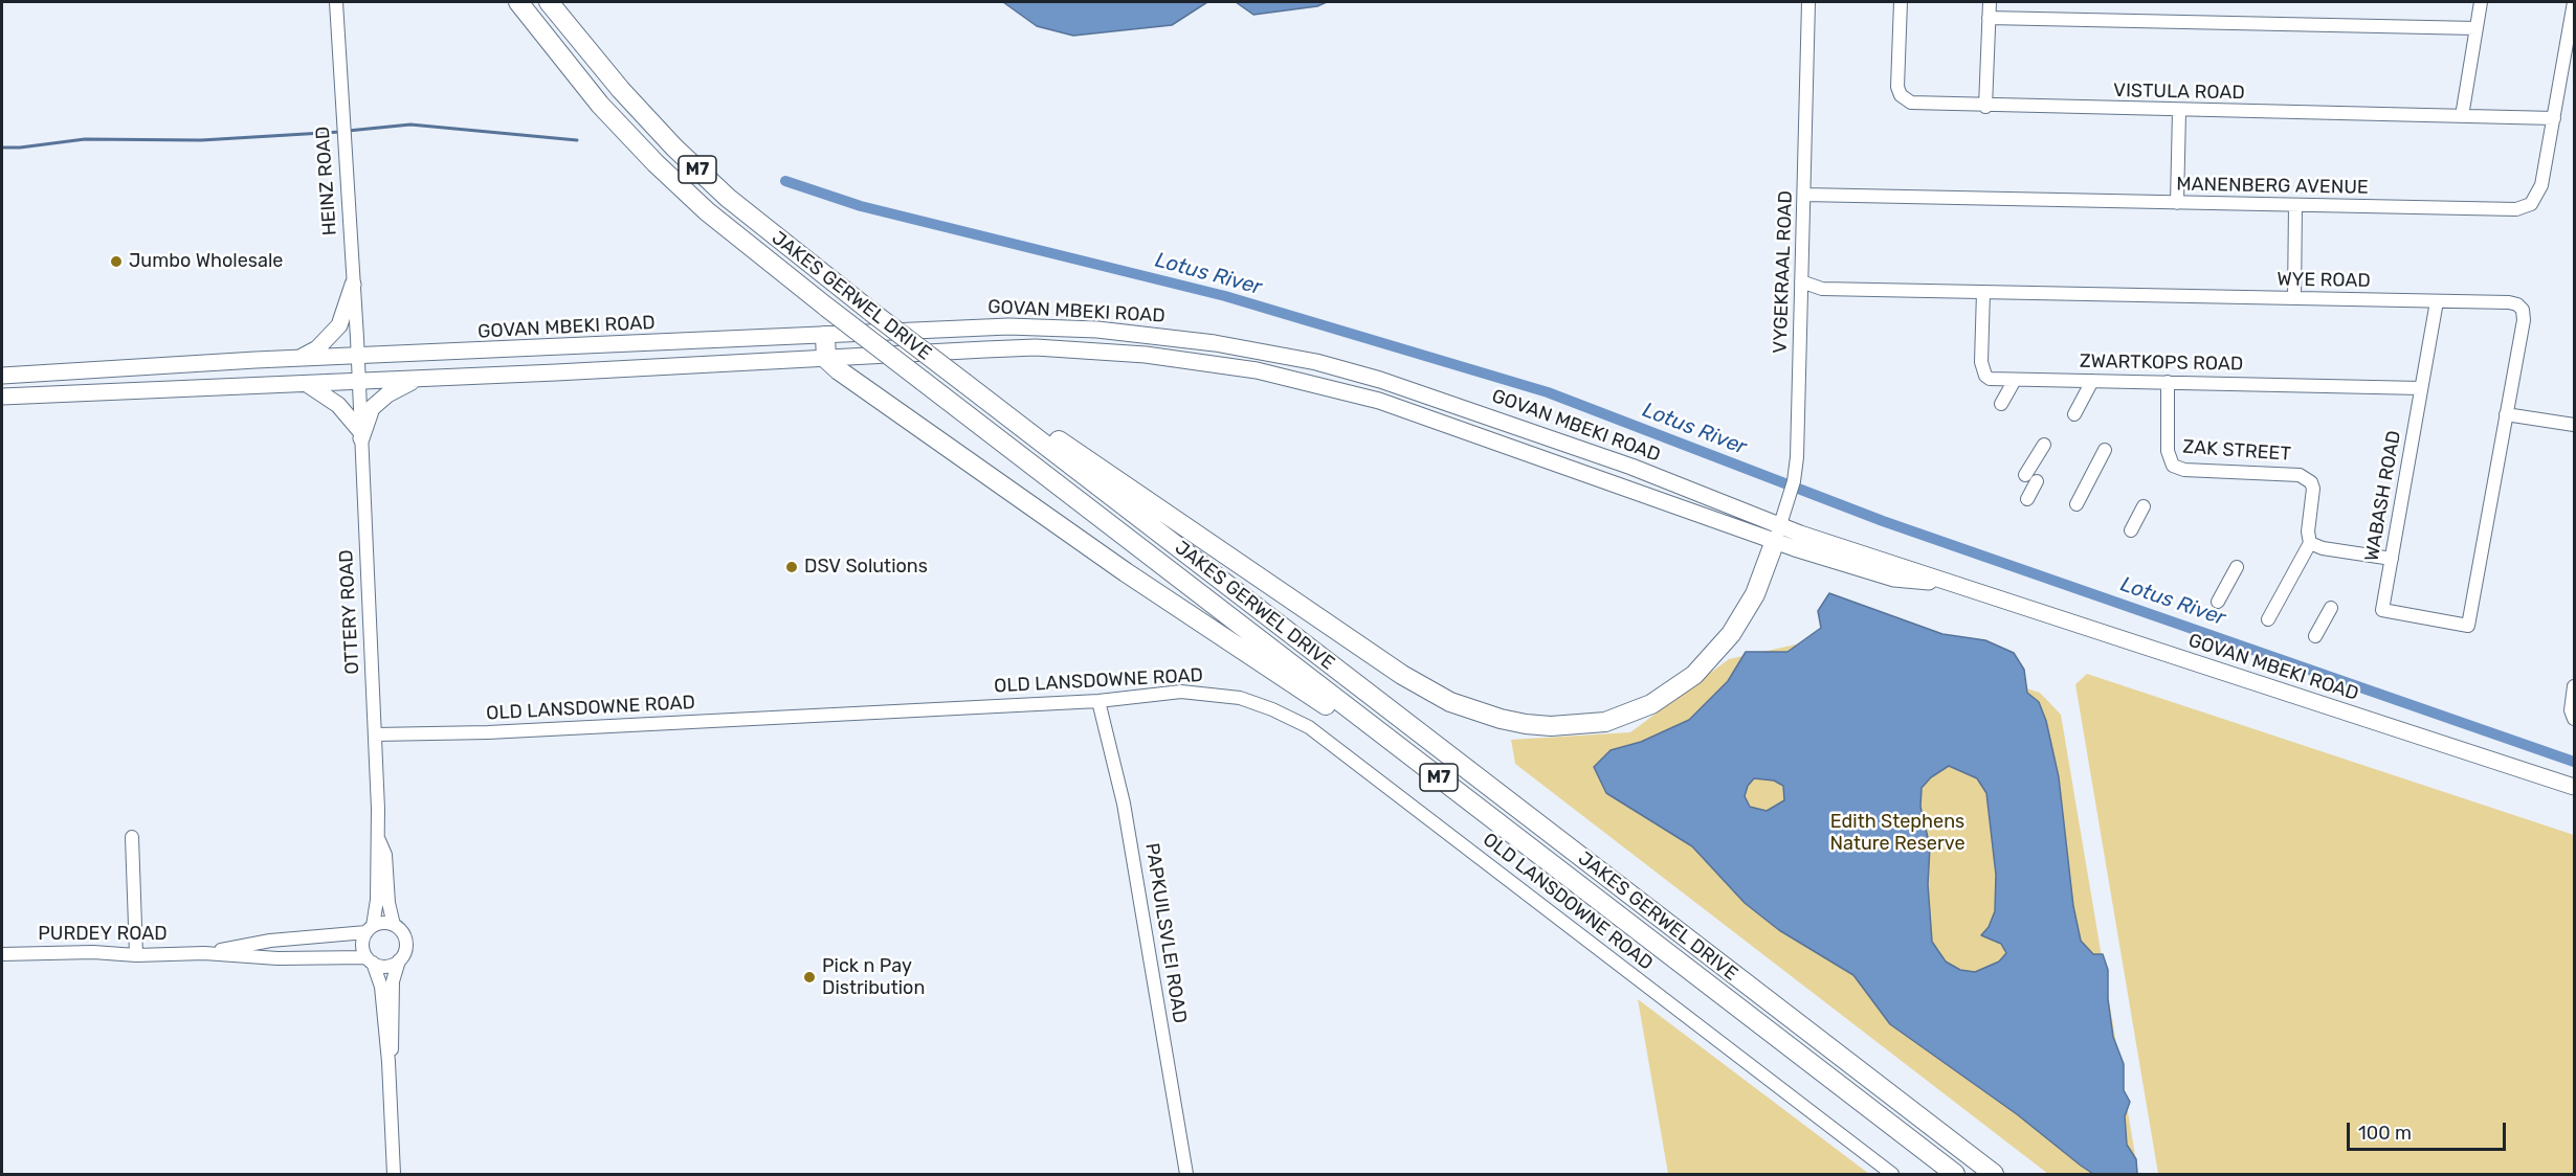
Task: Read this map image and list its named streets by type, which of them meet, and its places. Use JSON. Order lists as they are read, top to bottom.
{
  "streets": {
    "highway": ["M7", "JAKES GERWEL DRIVE"],
    "main road": ["GOVAN MBEKI ROAD"],
    "street": [
      "VISTULA ROAD",
      "HEINZ ROAD",
      "MANENBERG AVENUE",
      "VYGEKRAAL ROAD",
      "WYE ROAD",
      "ZWARTKOPS ROAD",
      "ZAK STREET",
      "WABASH ROAD",
      "OTTERY ROAD",
      "OLD LANSDOWNE ROAD",
      "PAPKUILSVLEI ROAD",
      "PURDEY ROAD"
    ]
  },
  "crossings": [
    ["VISTULA ROAD", "MANENBERG AVENUE"],
    ["HEINZ ROAD", "GOVAN MBEKI ROAD"],
    ["HEINZ ROAD", "OTTERY ROAD"],
    ["MANENBERG AVENUE", "VYGEKRAAL ROAD"],
    ["VYGEKRAAL ROAD", "WYE ROAD"],
    ["VYGEKRAAL ROAD", "GOVAN MBEKI ROAD"],
    ["WYE ROAD", "ZWARTKOPS ROAD"],
    ["WYE ROAD", "WABASH ROAD"],
    ["GOVAN MBEKI ROAD", "OTTERY ROAD"],
    ["ZWARTKOPS ROAD", "ZAK STREET"],
    ["ZWARTKOPS ROAD", "WABASH ROAD"],
    ["OTTERY ROAD", "OLD LANSDOWNE ROAD"],
    ["OTTERY ROAD", "PURDEY ROAD"],
    ["OLD LANSDOWNE ROAD", "PAPKUILSVLEI ROAD"]
  ],
  "water": ["Lotus River"],
  "parks": ["Edith Stephens Nature Reserve"],
  "places": ["Jumbo Wholesale", "DSV Solutions", "Pick n Pay Distribution"],
  "scale_bar": "100 m"
}
